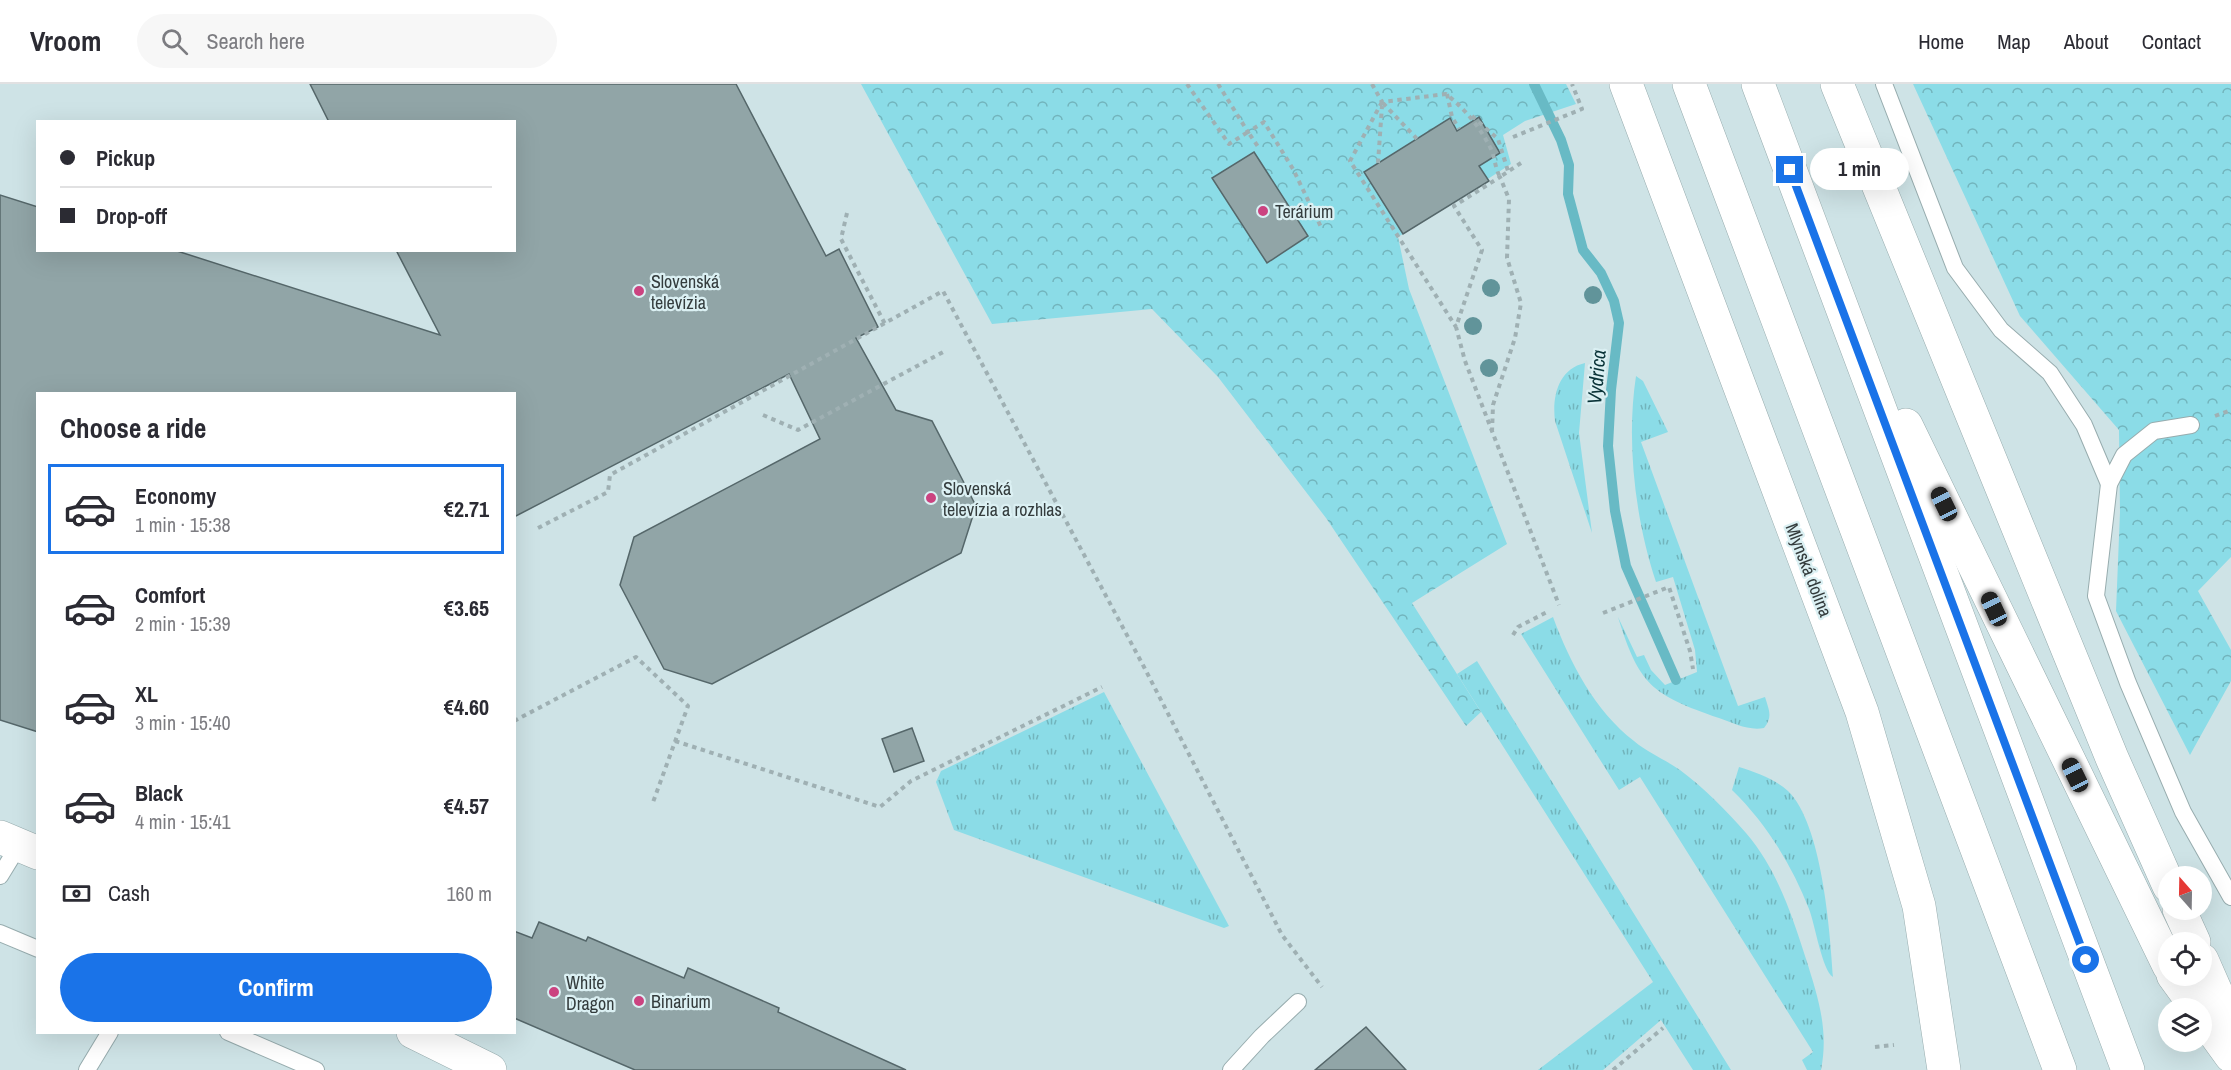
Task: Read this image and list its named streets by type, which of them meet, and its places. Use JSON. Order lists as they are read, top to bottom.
{
  "streets": {
    "main road": ["Mlynská dolina"]
  },
  "water": ["Vydrica"],
  "places": [
    "Terárium",
    "Slovenská televízia",
    "Slovenská televízia a rozhlas",
    "White Dragon",
    "Binarium"
  ],
  "north": "top",
  "page": {
    "header": "Vroom",
    "search": "Search here",
    "nav": [
      "Home",
      "Map",
      "About",
      "Contact"
    ],
    "banner": ["Pickup", "Drop-off"],
    "bubble": "1 min",
    "heading": "Choose a ride",
    "list": [
      {
        "name": "Economy",
        "note": "1 min · 15:38",
        "value": "€2.71"
      },
      {
        "name": "Comfort",
        "note": "2 min · 15:39",
        "value": "€3.65"
      },
      {
        "name": "XL",
        "note": "3 min · 15:40",
        "value": "€4.60"
      },
      {
        "name": "Black",
        "note": "4 min · 15:41",
        "value": "€4.57"
      }
    ],
    "pay": ["Cash", "160 m"],
    "buttons": "Confirm"
  }
}
